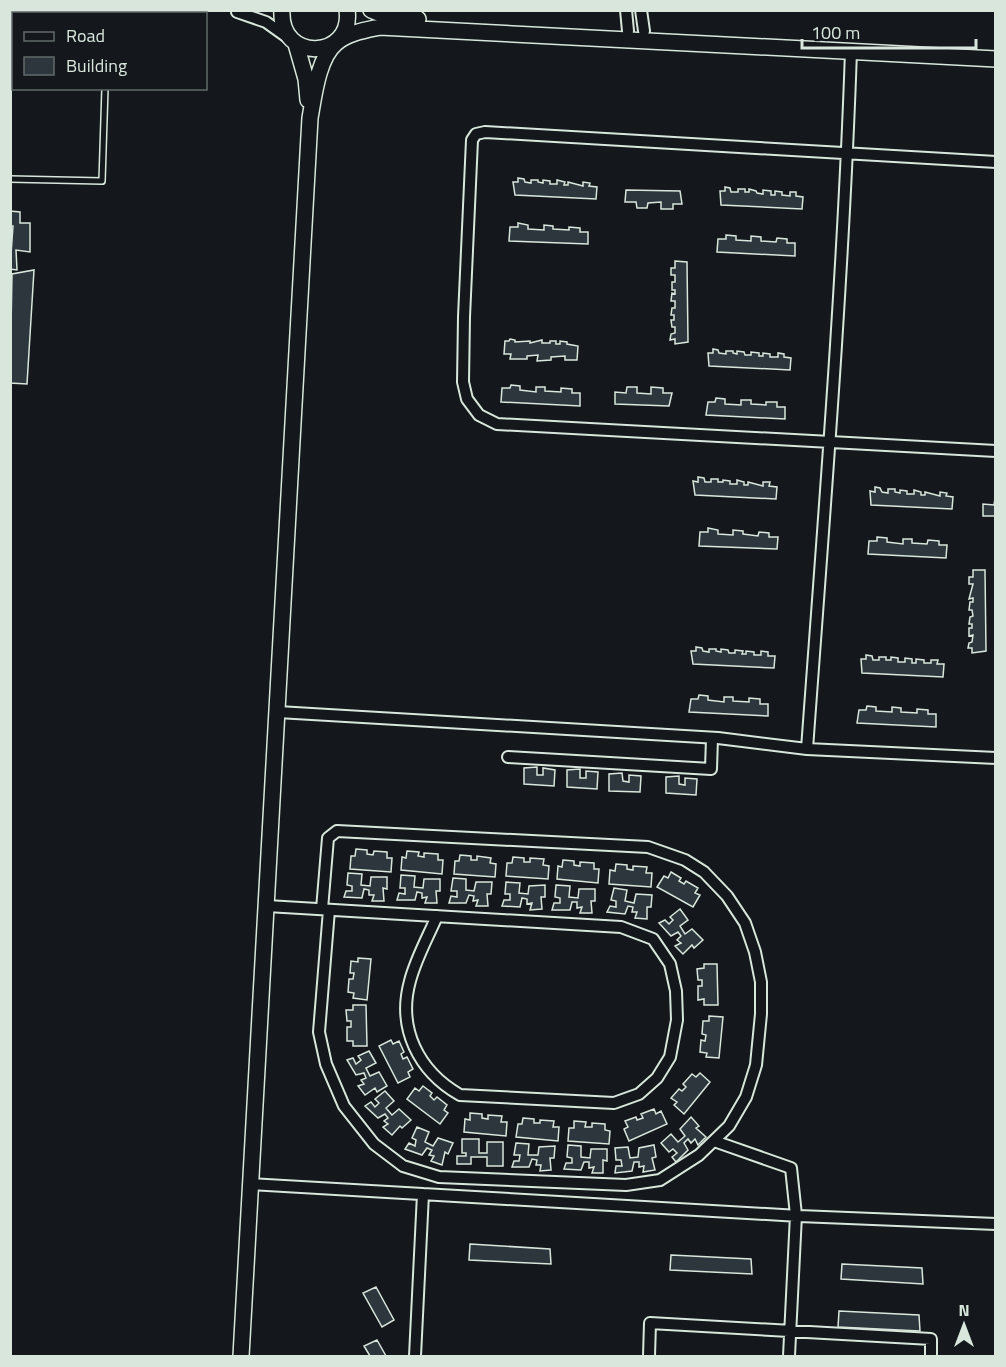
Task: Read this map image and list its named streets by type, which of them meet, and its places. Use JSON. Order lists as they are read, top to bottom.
{
  "legend": ["Road", "Building"],
  "scale_bar": "100 m",
  "north": "top"
}
